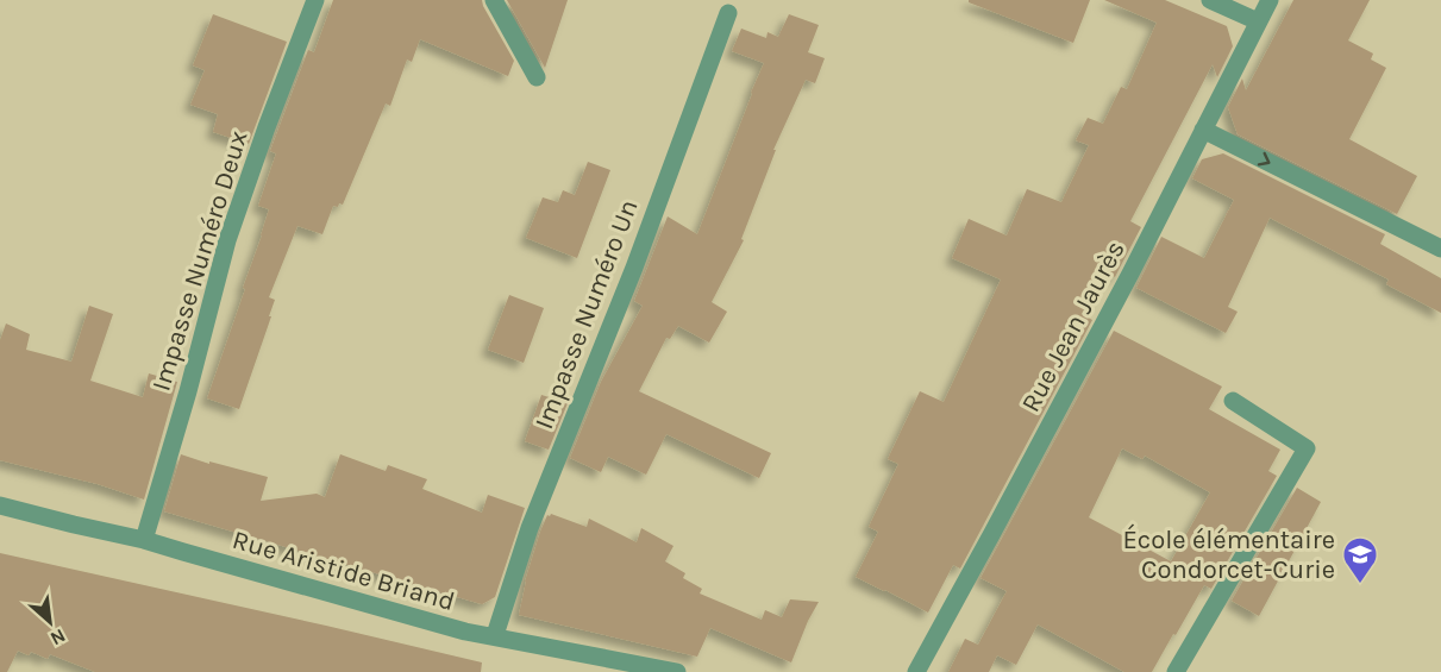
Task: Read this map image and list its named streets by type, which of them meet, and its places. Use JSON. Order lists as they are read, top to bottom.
{
  "streets": {
    "street": [
      "Impasse Numéro Deux",
      "Impasse Numéro Un",
      "Rue Jean Jaurès",
      "Rue Aristide Briand"
    ]
  },
  "crossings": [
    ["Impasse Numéro Deux", "Rue Aristide Briand"],
    ["Impasse Numéro Un", "Rue Aristide Briand"]
  ],
  "places": {
    "school or university": ["École élémentaire Condorcet-Curie"]
  },
  "north": "bottom right"
}
